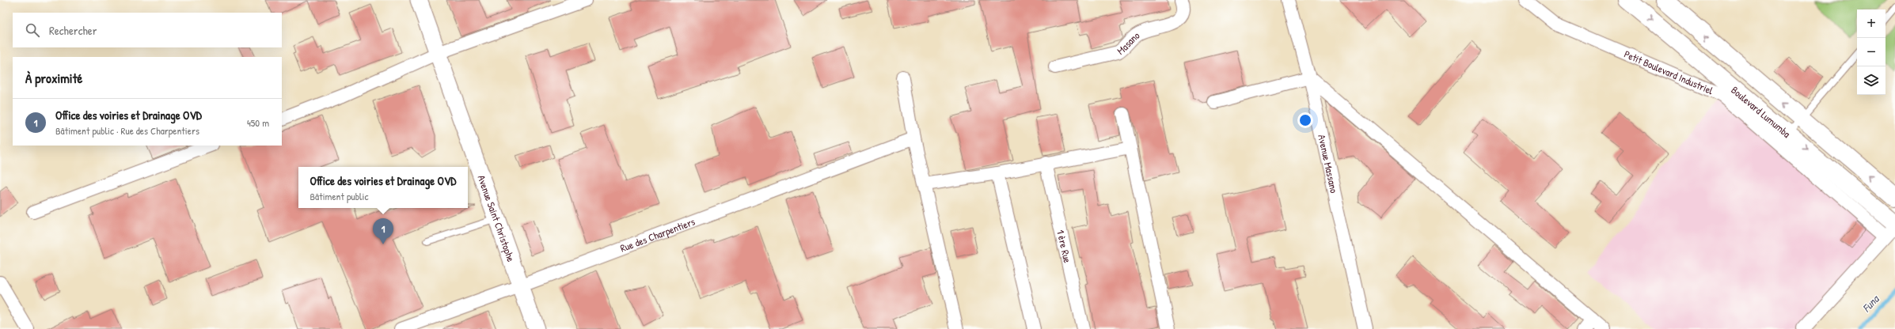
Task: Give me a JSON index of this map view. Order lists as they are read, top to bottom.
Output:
{
  "streets": {
    "main road": ["Boulevard Lumumba"],
    "street": [
      "Masano",
      "Petit Boulevard Industriel",
      "Avenue Massano",
      "Avenue Saint Christophe",
      "Rue des Charpentiers",
      "1 ère Rue"
    ]
  },
  "crossings": [
    ["Petit Boulevard Industriel", "Boulevard Lumumba"],
    ["Avenue Saint Christophe", "Rue des Charpentiers"]
  ],
  "water": ["Funa"],
  "page": {
    "map_buttons": ["+", "−"],
    "search": "Rechercher",
    "heading": "À proximité",
    "list": [
      {
        "mark": "1",
        "name": "Office des voiries et Drainage OVD",
        "note": "Bâtiment public · Rue des Charpentiers",
        "value": "450 m"
      }
    ],
    "popup": ["Office des voiries et Drainage OVD", "Bâtiment public"],
    "pins": "1"
  }
}
